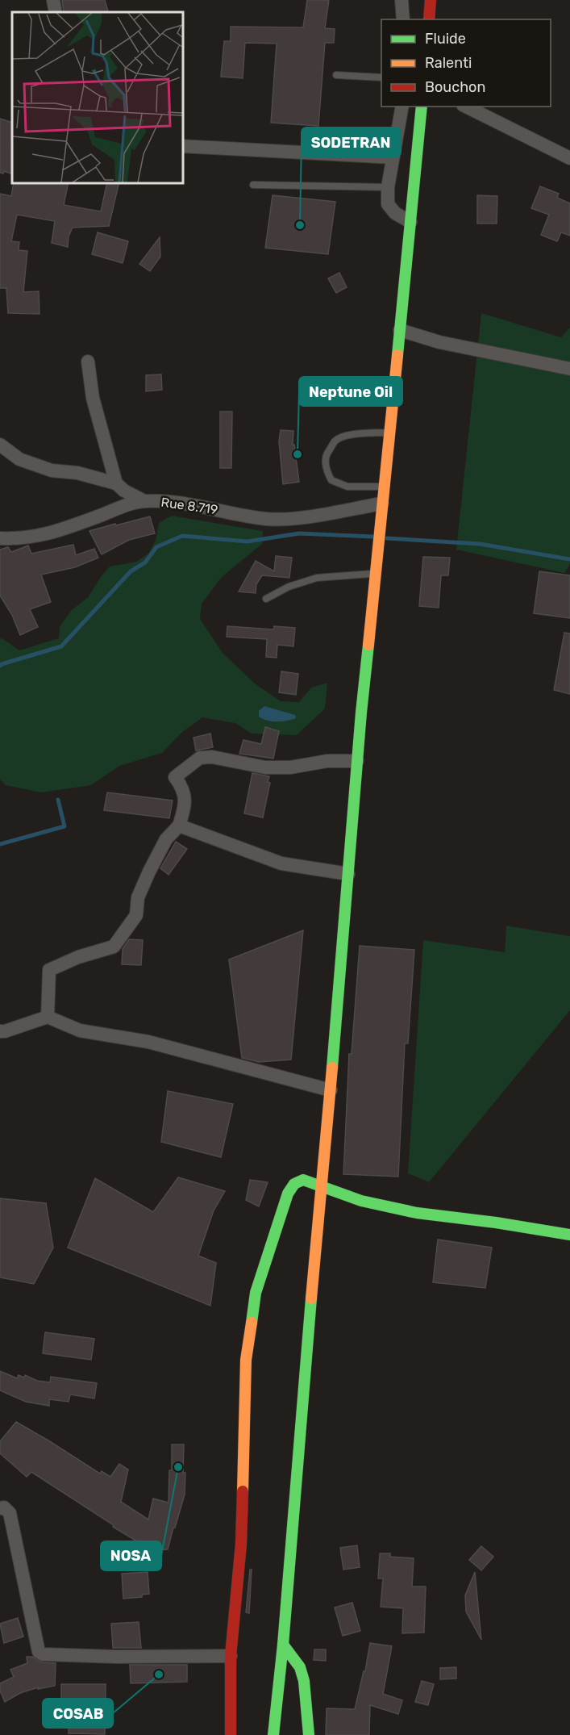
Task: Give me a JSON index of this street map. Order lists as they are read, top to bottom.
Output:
{
  "streets": {
    "street": ["Rue 8.719"]
  },
  "places": [
    "SODETRAN",
    "Neptune Oil",
    "NOSA",
    "COSAB"
  ],
  "legend": ["Fluide", "Ralenti", "Bouchon"]
}
